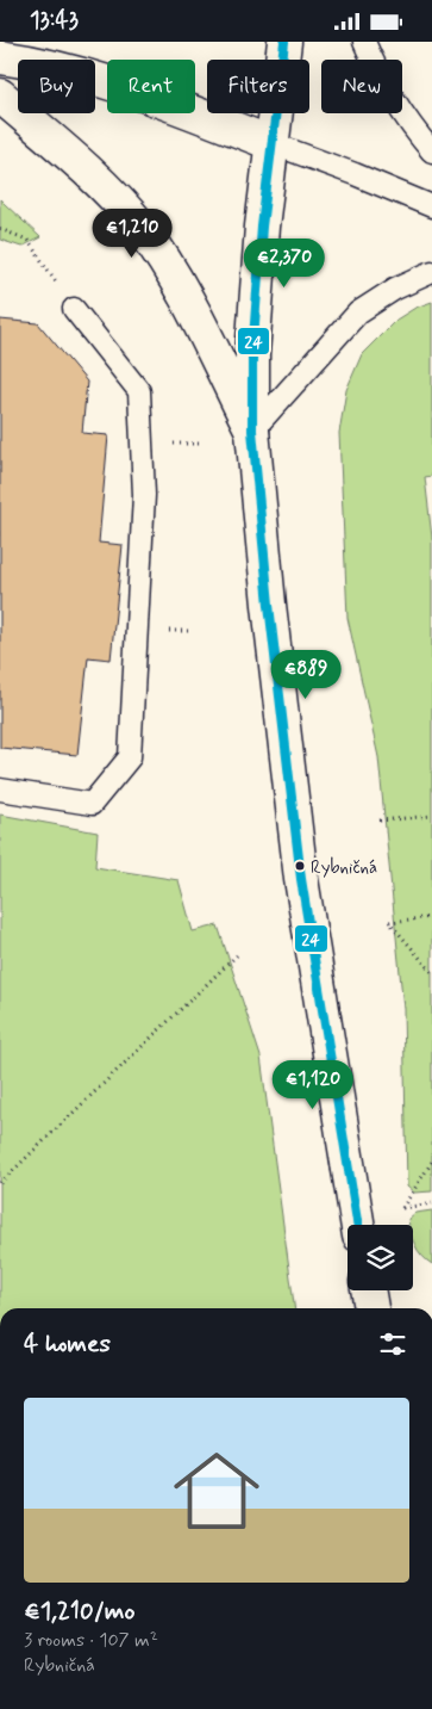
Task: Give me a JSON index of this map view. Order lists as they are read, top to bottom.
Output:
{
  "places": ["Rybničná"],
  "lines": ["transit line 24"],
  "page": {
    "status": "13:43",
    "chip": [
      "Buy",
      "Rent",
      "Filters",
      "New"
    ],
    "price": [
      "€1,210",
      "€2,370",
      "€889",
      "€1,120"
    ],
    "heading": "4 homes",
    "list": [
      {
        "name": "€1,210/mo",
        "note": "3 rooms · 107 m² · Rybničná"
      }
    ]
  }
}
